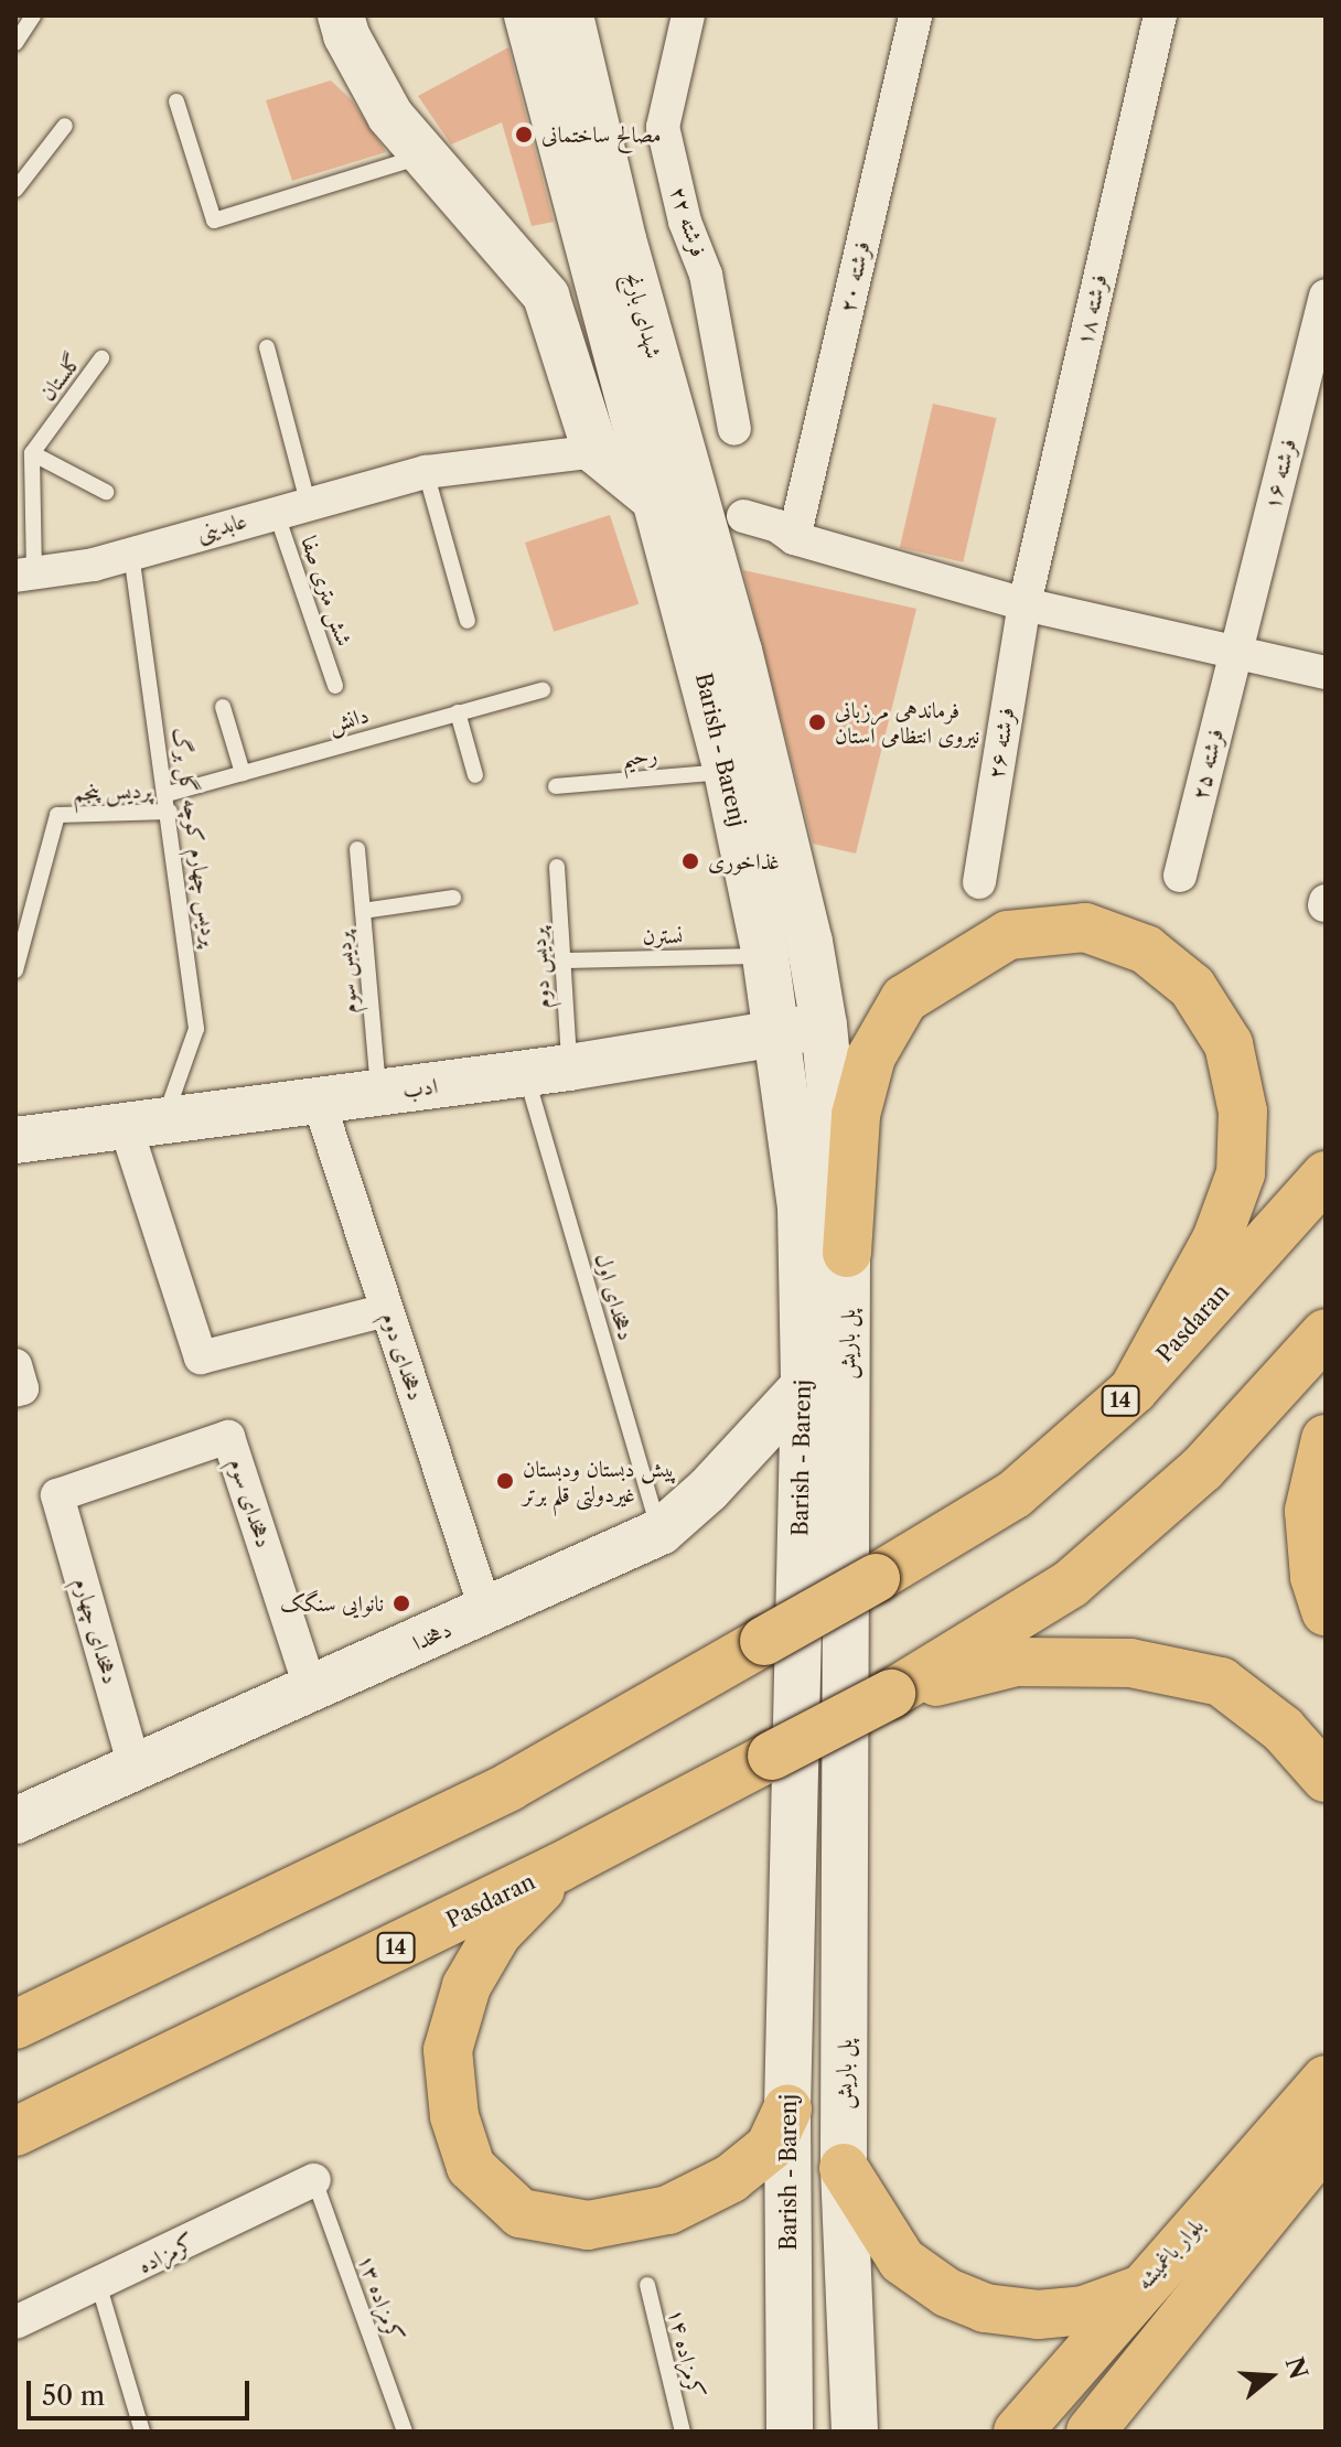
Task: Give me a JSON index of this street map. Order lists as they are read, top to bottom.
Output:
{
  "streets": {
    "main road": [
      "شهدای بارنج",
      "Barish - Barenj",
      "ادب",
      "Pasdaran",
      "پل باریش",
      "14",
      "دهخدا",
      "بلوار باغمیشه"
    ],
    "street": [
      "۲۲ فرشته",
      "۲۰ فرشته",
      "۱۸ فرشته",
      "۱۶ فرشته",
      "عابدینی",
      "۲۶ فرشته",
      "۲۵ فرشته",
      "دهخدای دوم",
      "دهخدای سوم",
      "دهخدای چهارم",
      "کرمزاده"
    ],
    "lane": [
      "گلستان",
      "شش متری صفا",
      "دانش",
      "رحیم",
      "پردیس پنجم",
      "پردیس چهارم کوچه گل برگ",
      "نسترن",
      "پردیس دوم",
      "پردیس سوم",
      "دهخدای اول",
      "کرمزاده ۱۳",
      "کرمزاده ۱۴"
    ]
  },
  "crossings": [
    ["۱۸ فرشته", "۲۶ فرشته"],
    ["شهدای بارنج", "Barish - Barenj"],
    ["۱۶ فرشته", "۲۵ فرشته"],
    ["عابدینی", "شش متری صفا"],
    ["عابدینی", "پردیس چهارم کوچه گل برگ"],
    ["دانش", "پردیس چهارم کوچه گل برگ"],
    ["Barish - Barenj", "رحیم"],
    ["Barish - Barenj", "نسترن"],
    ["Barish - Barenj", "ادب"],
    ["Barish - Barenj", "پل باریش"],
    ["Barish - Barenj", "دهخدا"],
    ["پردیس پنجم", "پردیس چهارم کوچه گل برگ"],
    ["پردیس چهارم کوچه گل برگ", "ادب"],
    ["نسترن", "پردیس دوم"],
    ["پردیس دوم", "ادب"],
    ["پردیس دوم", "دهخدای اول"],
    ["پردیس سوم", "ادب"],
    ["ادب", "دهخدای اول"],
    ["ادب", "پل باریش"],
    ["ادب", "دهخدای دوم"],
    ["دهخدای اول", "دهخدا"],
    ["Pasdaran", "14"],
    ["دهخدای دوم", "دهخدا"],
    ["دهخدای سوم", "دهخدای چهارم"],
    ["دهخدای سوم", "دهخدا"],
    ["دهخدای چهارم", "دهخدا"],
    ["کرمزاده", "کرمزاده ۱۳"]
  ],
  "places": [
    "مصالح ساختمانی",
    "فرماندهی مرزبانی نیروی انتظامی استان",
    "غذاخوری",
    "پیش دبستان ودبستان غیردولتی قلم برتر",
    "نانوایی سنگک"
  ],
  "scale_bar": "50 m",
  "north": "right"
}
